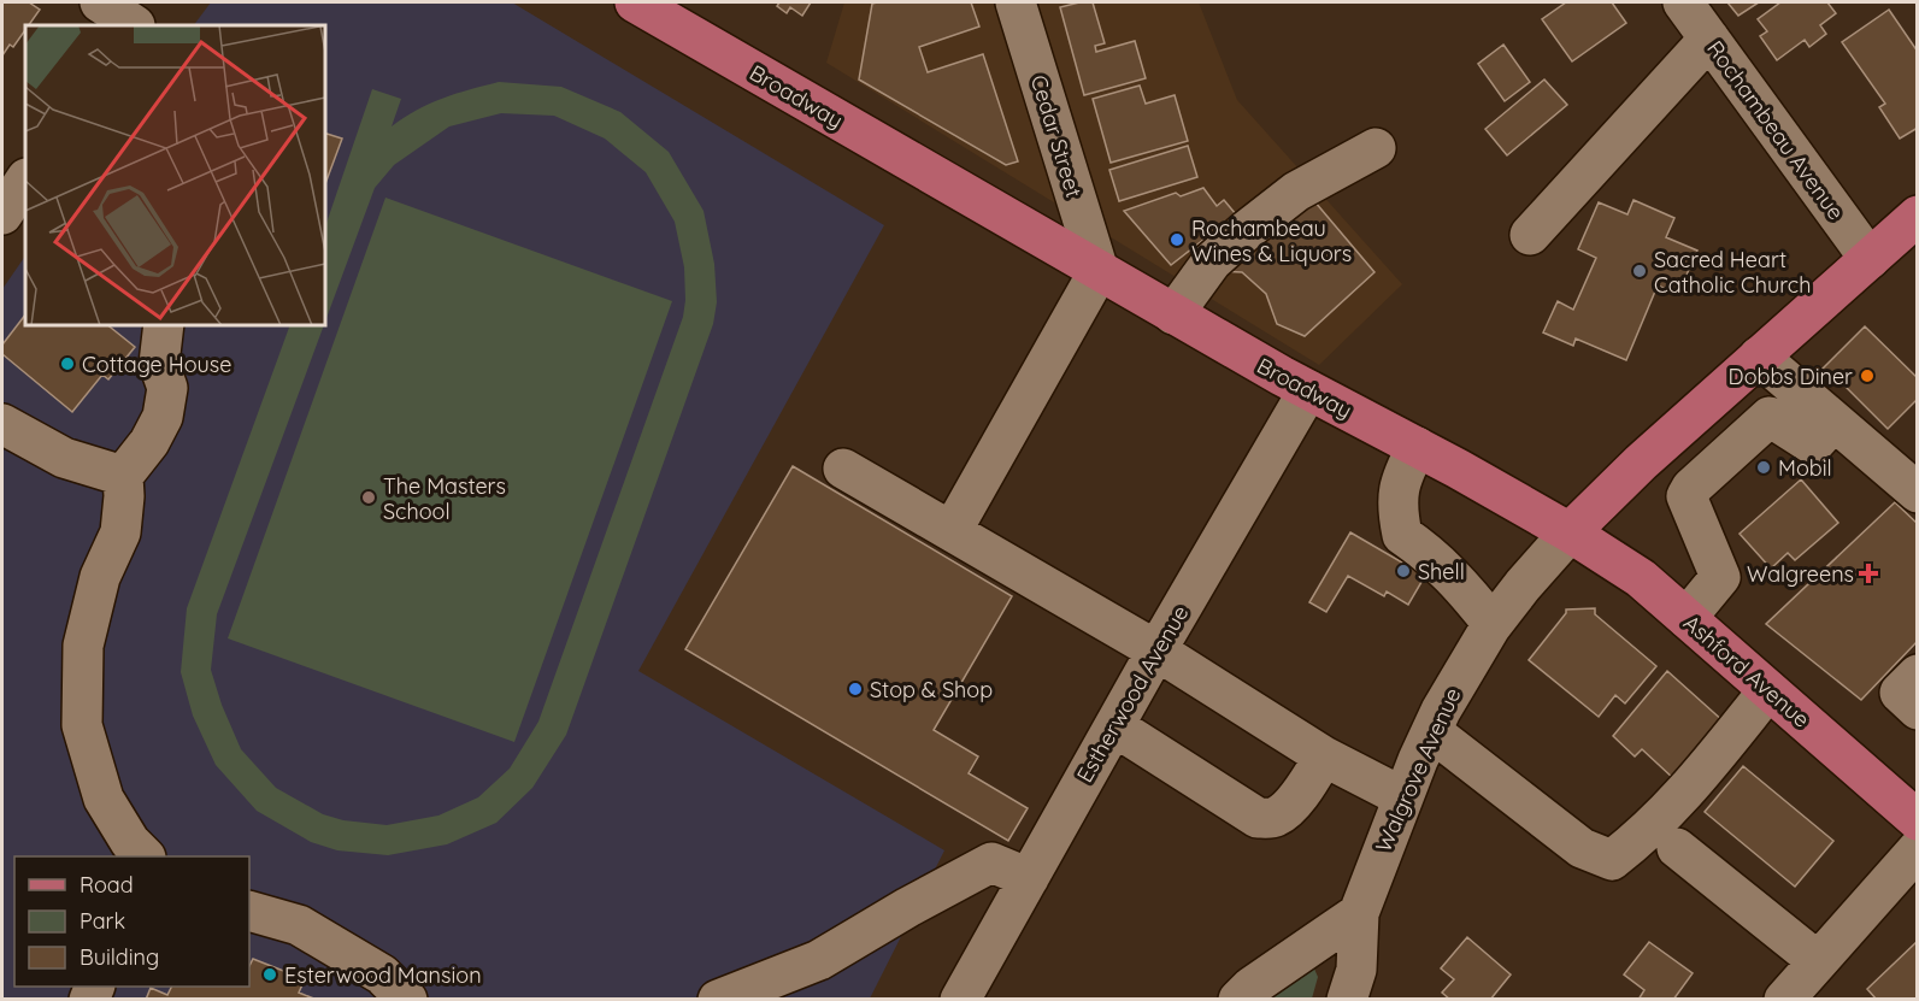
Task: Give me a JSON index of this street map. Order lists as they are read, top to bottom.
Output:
{
  "streets": {
    "main road": ["Broadway", "Ashford Avenue"],
    "street": [
      "Rochambeau Avenue",
      "Cedar Street",
      "Estherwood Avenue",
      "Walgrove Avenue"
    ]
  },
  "crossings": [
    ["Broadway", "Cedar Street"],
    ["Broadway", "Ashford Avenue"],
    ["Broadway", "Estherwood Avenue"],
    ["Broadway", "Walgrove Avenue"],
    ["Ashford Avenue", "Walgrove Avenue"]
  ],
  "places": {
    "other": [
      "Rochambeau Wines & Liquors",
      "Sacred Heart Catholic Church",
      "Cottage House",
      "Dobbs Diner",
      "Mobil",
      "The Masters School",
      "Shell",
      "Stop & Shop",
      "Esterwood Mansion"
    ],
    "health": ["Walgreens"]
  },
  "legend": ["Road", "Park", "Building"]
}
